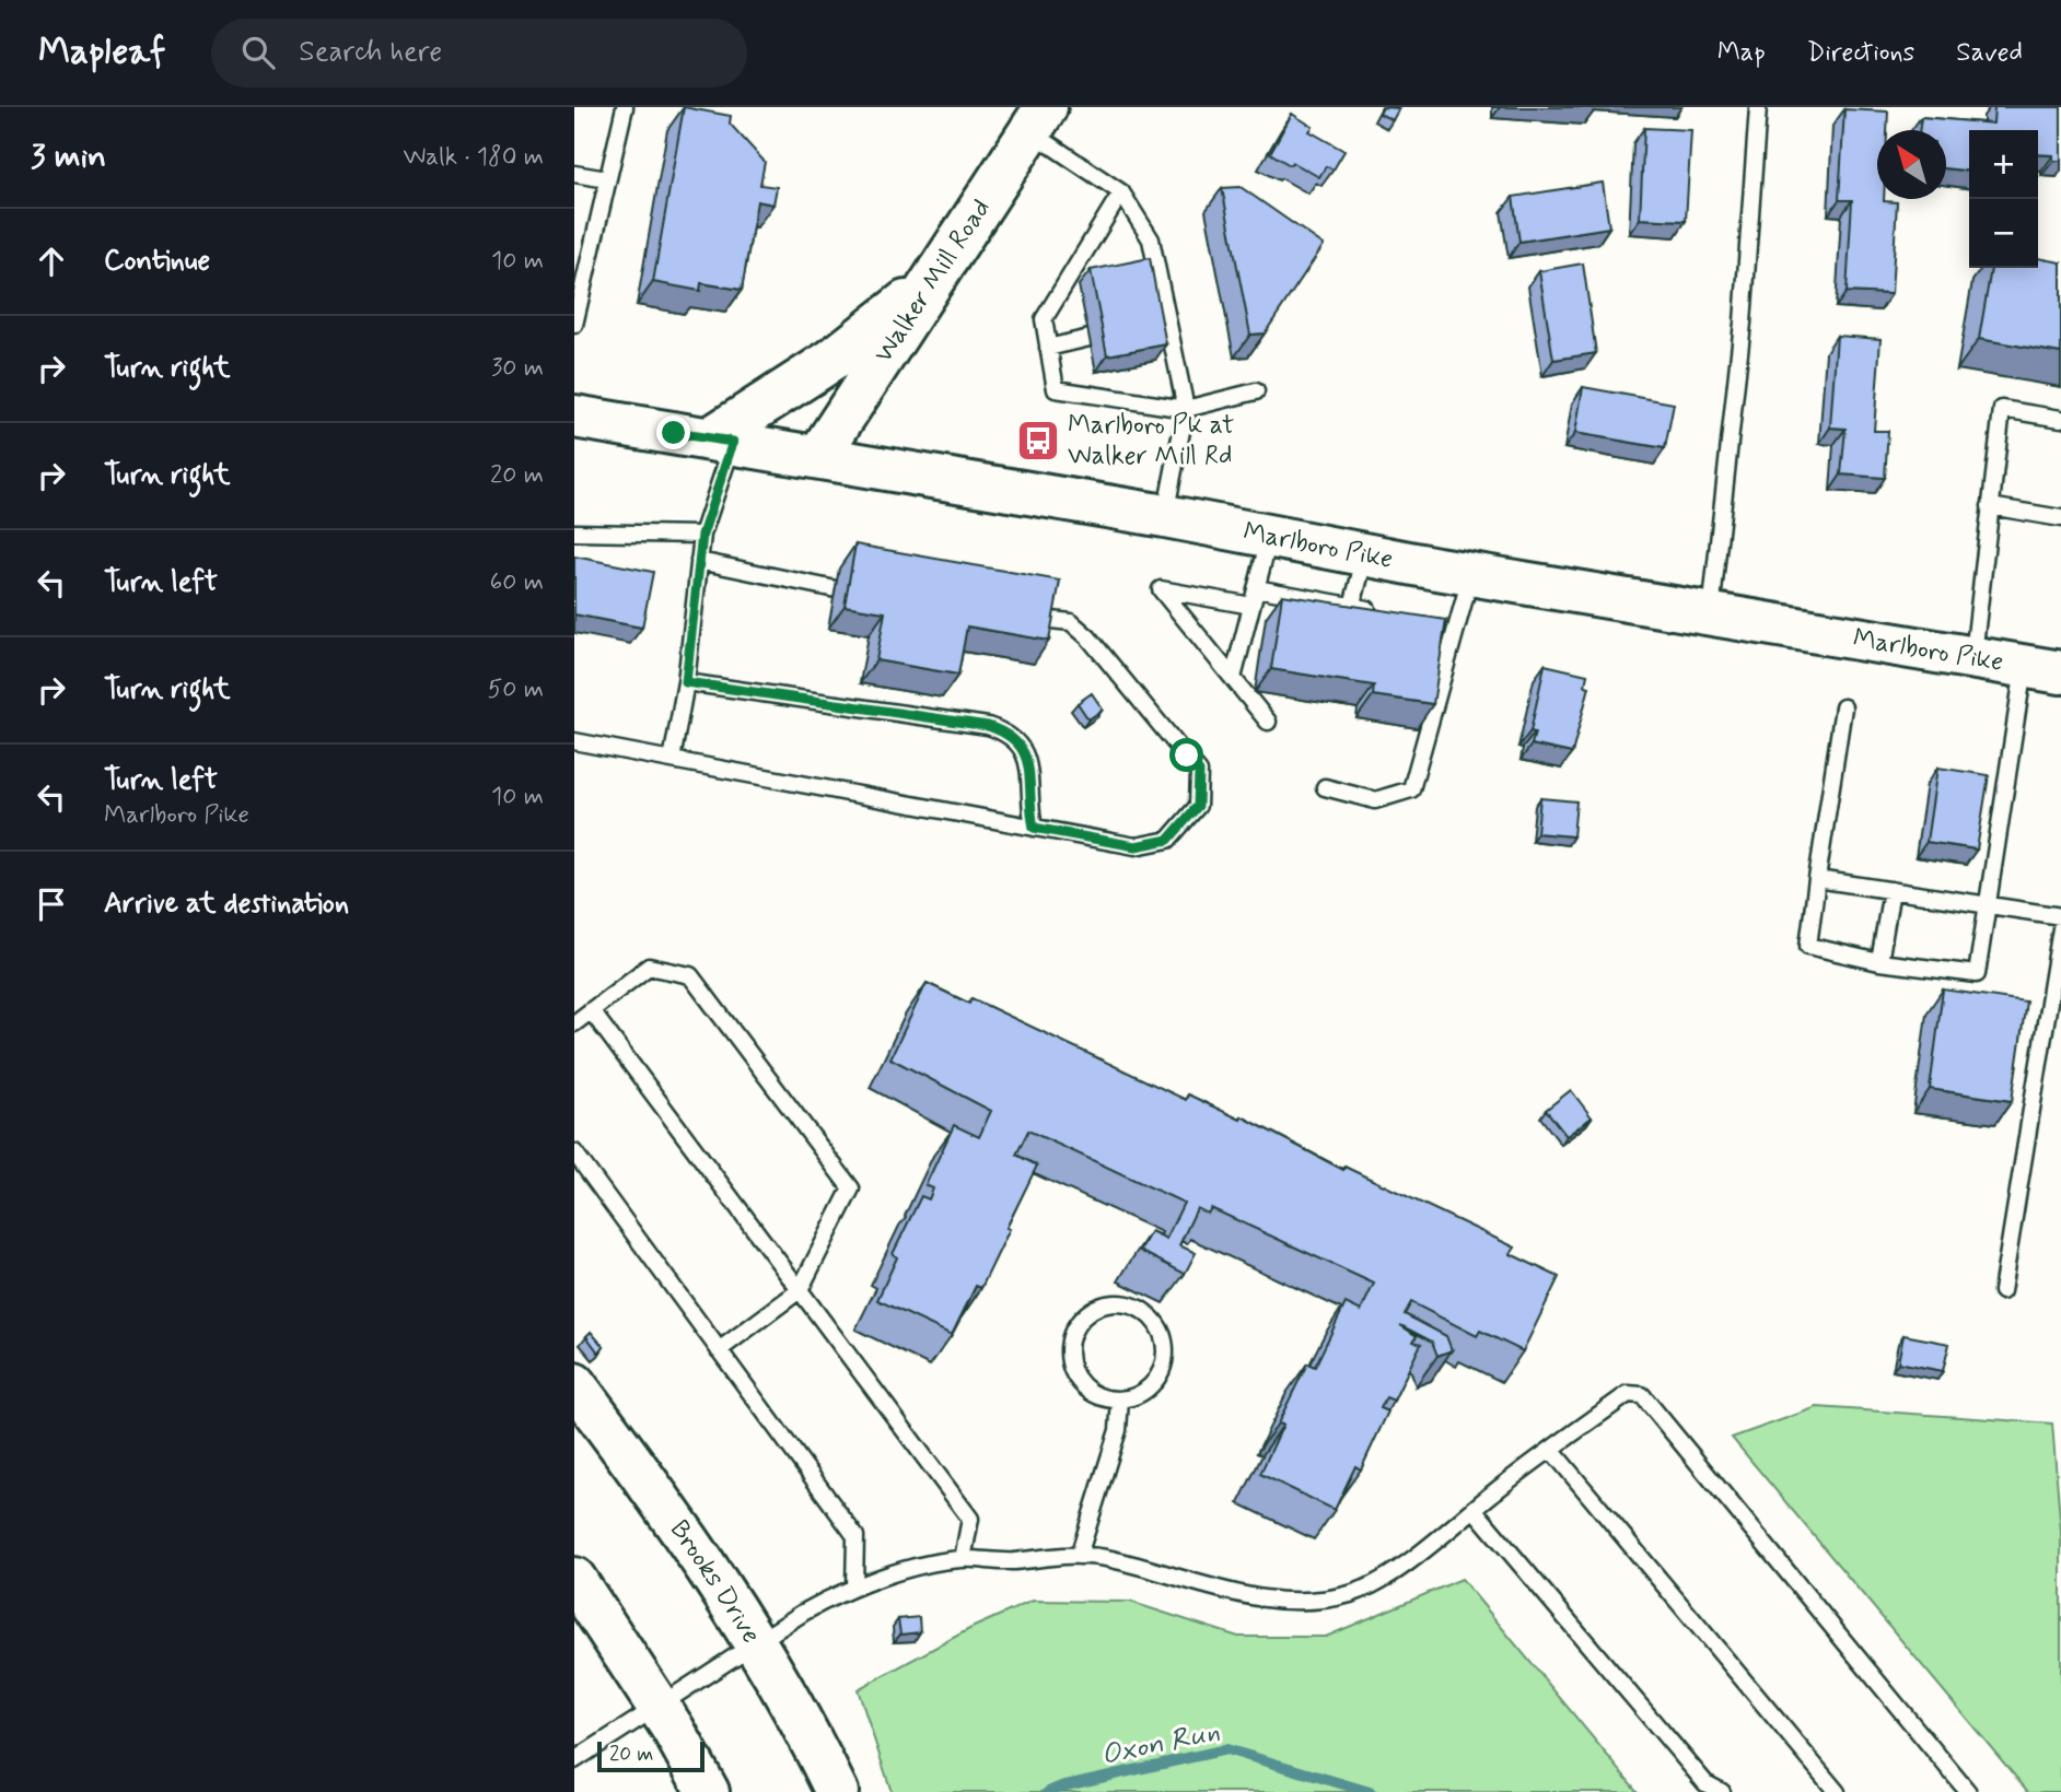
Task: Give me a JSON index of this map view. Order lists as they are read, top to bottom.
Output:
{
  "streets": {
    "main road": ["Walker Mill Road", "Marlboro Pike", "Brooks Drive"]
  },
  "crossings": [
    ["Walker Mill Road", "Marlboro Pike"]
  ],
  "water": ["Oxon Run"],
  "places": {
    "bus stop": ["Marlboro Pk at Walker Mill Rd"]
  },
  "scale_bar": "20 m",
  "north": "top left",
  "page": {
    "header": "Mapleaf",
    "search": "Search here",
    "nav": ["Map", "Directions", "Saved"],
    "heading": ["3 min", "Walk · 180 m"],
    "map_buttons": ["+", "−"],
    "list": [
      ["Continue", "10 m"],
      ["Turn right", "30 m"],
      ["Turn right", "20 m"],
      ["Turn left", "60 m"],
      ["Turn right", "50 m"],
      ["Turn left", "Marlboro Pike", "10 m"],
      "Arrive at destination"
    ],
    "scale": "20 m"
  }
}
